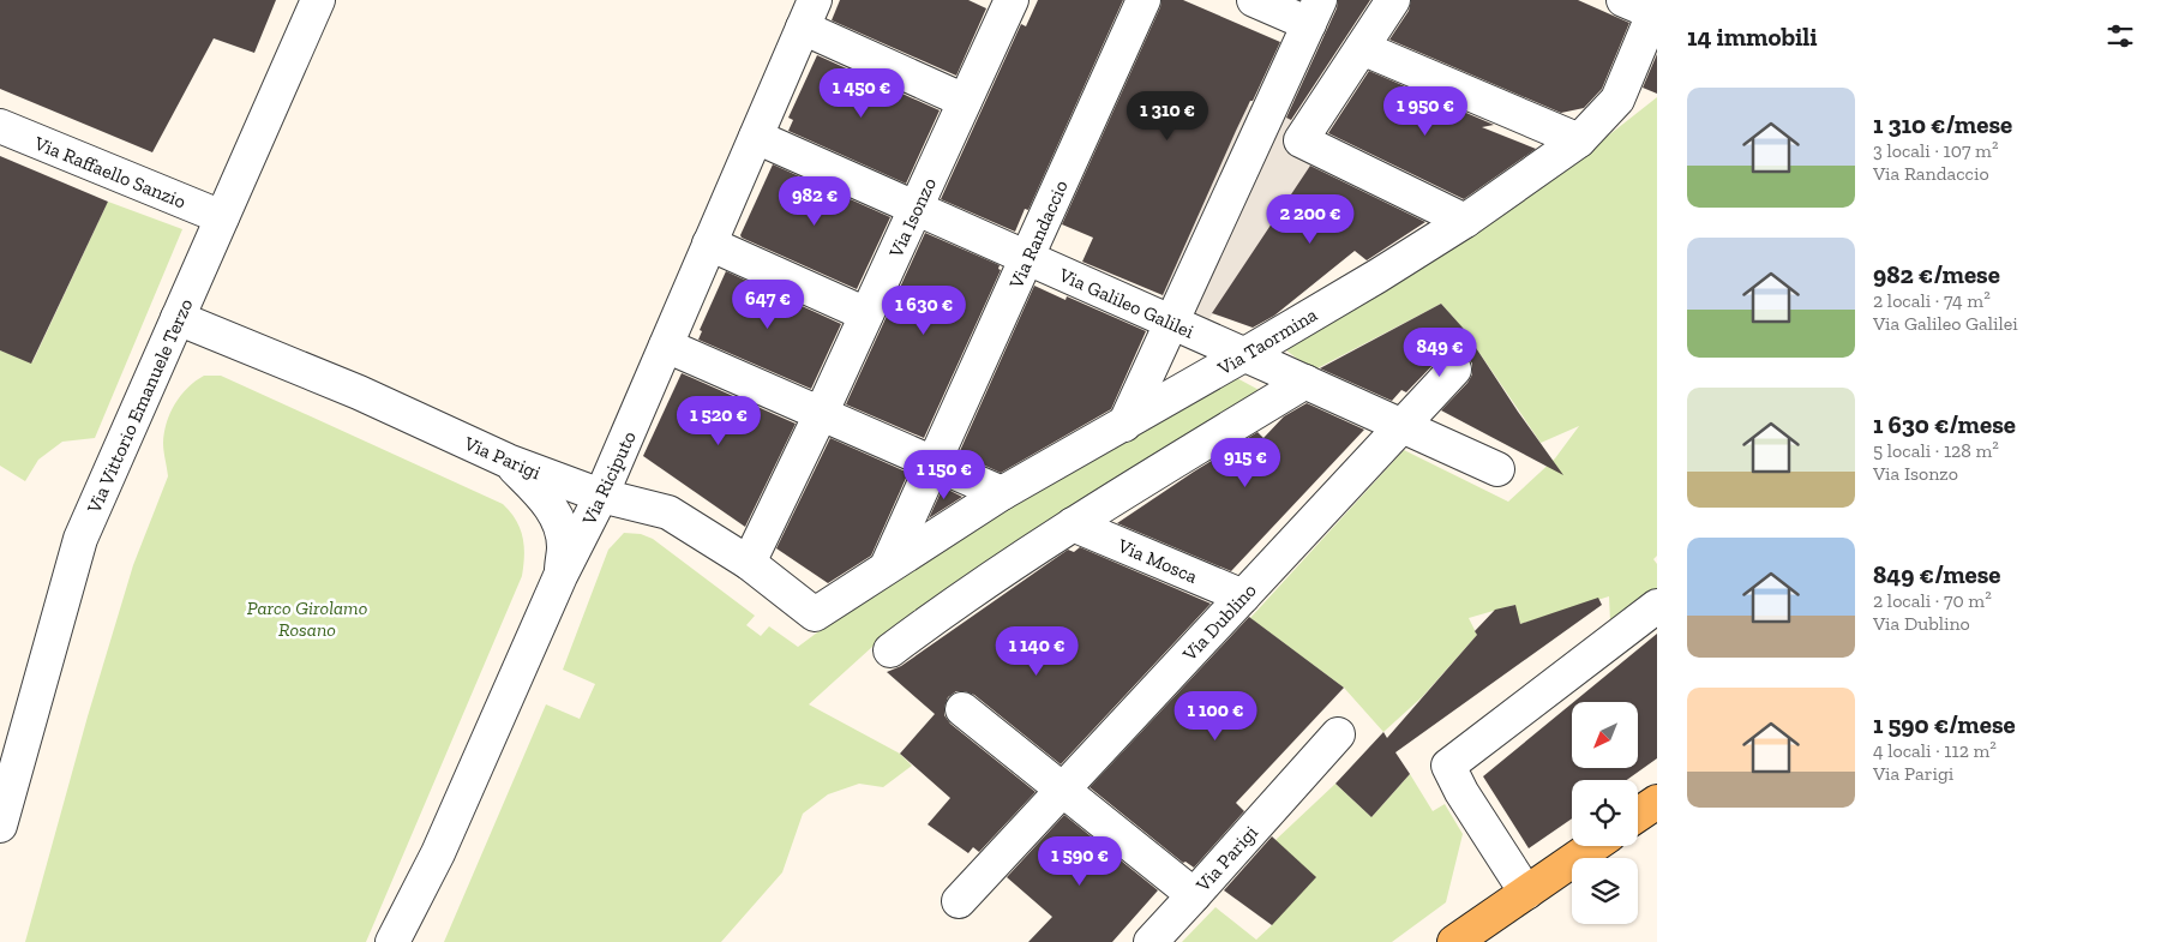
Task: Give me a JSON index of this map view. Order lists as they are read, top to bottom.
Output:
{
  "streets": {
    "street": [
      "Via Raffaello Sanzio",
      "Via Isonzo",
      "Via Randaccio",
      "Via Galileo Galilei",
      "Via Taormina",
      "Via Vittorio Emanuele Terzo",
      "Via Parigi",
      "Via Riciputo",
      "Via Mosca",
      "Via Dublino"
    ]
  },
  "crossings": [
    ["Via Raffaello Sanzio", "Via Vittorio Emanuele Terzo"],
    ["Via Isonzo", "Via Galileo Galilei"],
    ["Via Isonzo", "Via Parigi"],
    ["Via Randaccio", "Via Galileo Galilei"],
    ["Via Randaccio", "Via Taormina"],
    ["Via Galileo Galilei", "Via Taormina"],
    ["Via Galileo Galilei", "Via Riciputo"],
    ["Via Galileo Galilei", "Via Dublino"],
    ["Via Taormina", "Via Parigi"],
    ["Via Vittorio Emanuele Terzo", "Via Parigi"],
    ["Via Parigi", "Via Riciputo"],
    ["Via Parigi", "Via Dublino"],
    ["Via Mosca", "Via Dublino"]
  ],
  "parks": ["Parco Girolamo Rosano"],
  "north": "bottom left",
  "page": {
    "heading": "14 immobili",
    "price": [
      "1 450 €",
      "1 950 €",
      "1 310 €",
      "982 €",
      "2 200 €",
      "647 €",
      "1 630 €",
      "849 €",
      "1 520 €",
      "915 €",
      "1 150 €",
      "1 140 €",
      "1 100 €",
      "1 590 €"
    ],
    "list": [
      {
        "name": "1 310 €/mese",
        "note": "3 locali · 107 m² · Via Randaccio"
      },
      {
        "name": "982 €/mese",
        "note": "2 locali · 74 m² · Via Galileo Galilei"
      },
      {
        "name": "1 630 €/mese",
        "note": "5 locali · 128 m² · Via Isonzo"
      },
      {
        "name": "849 €/mese",
        "note": "2 locali · 70 m² · Via Dublino"
      },
      {
        "name": "1 590 €/mese",
        "note": "4 locali · 112 m² · Via Parigi"
      }
    ]
  }
}
